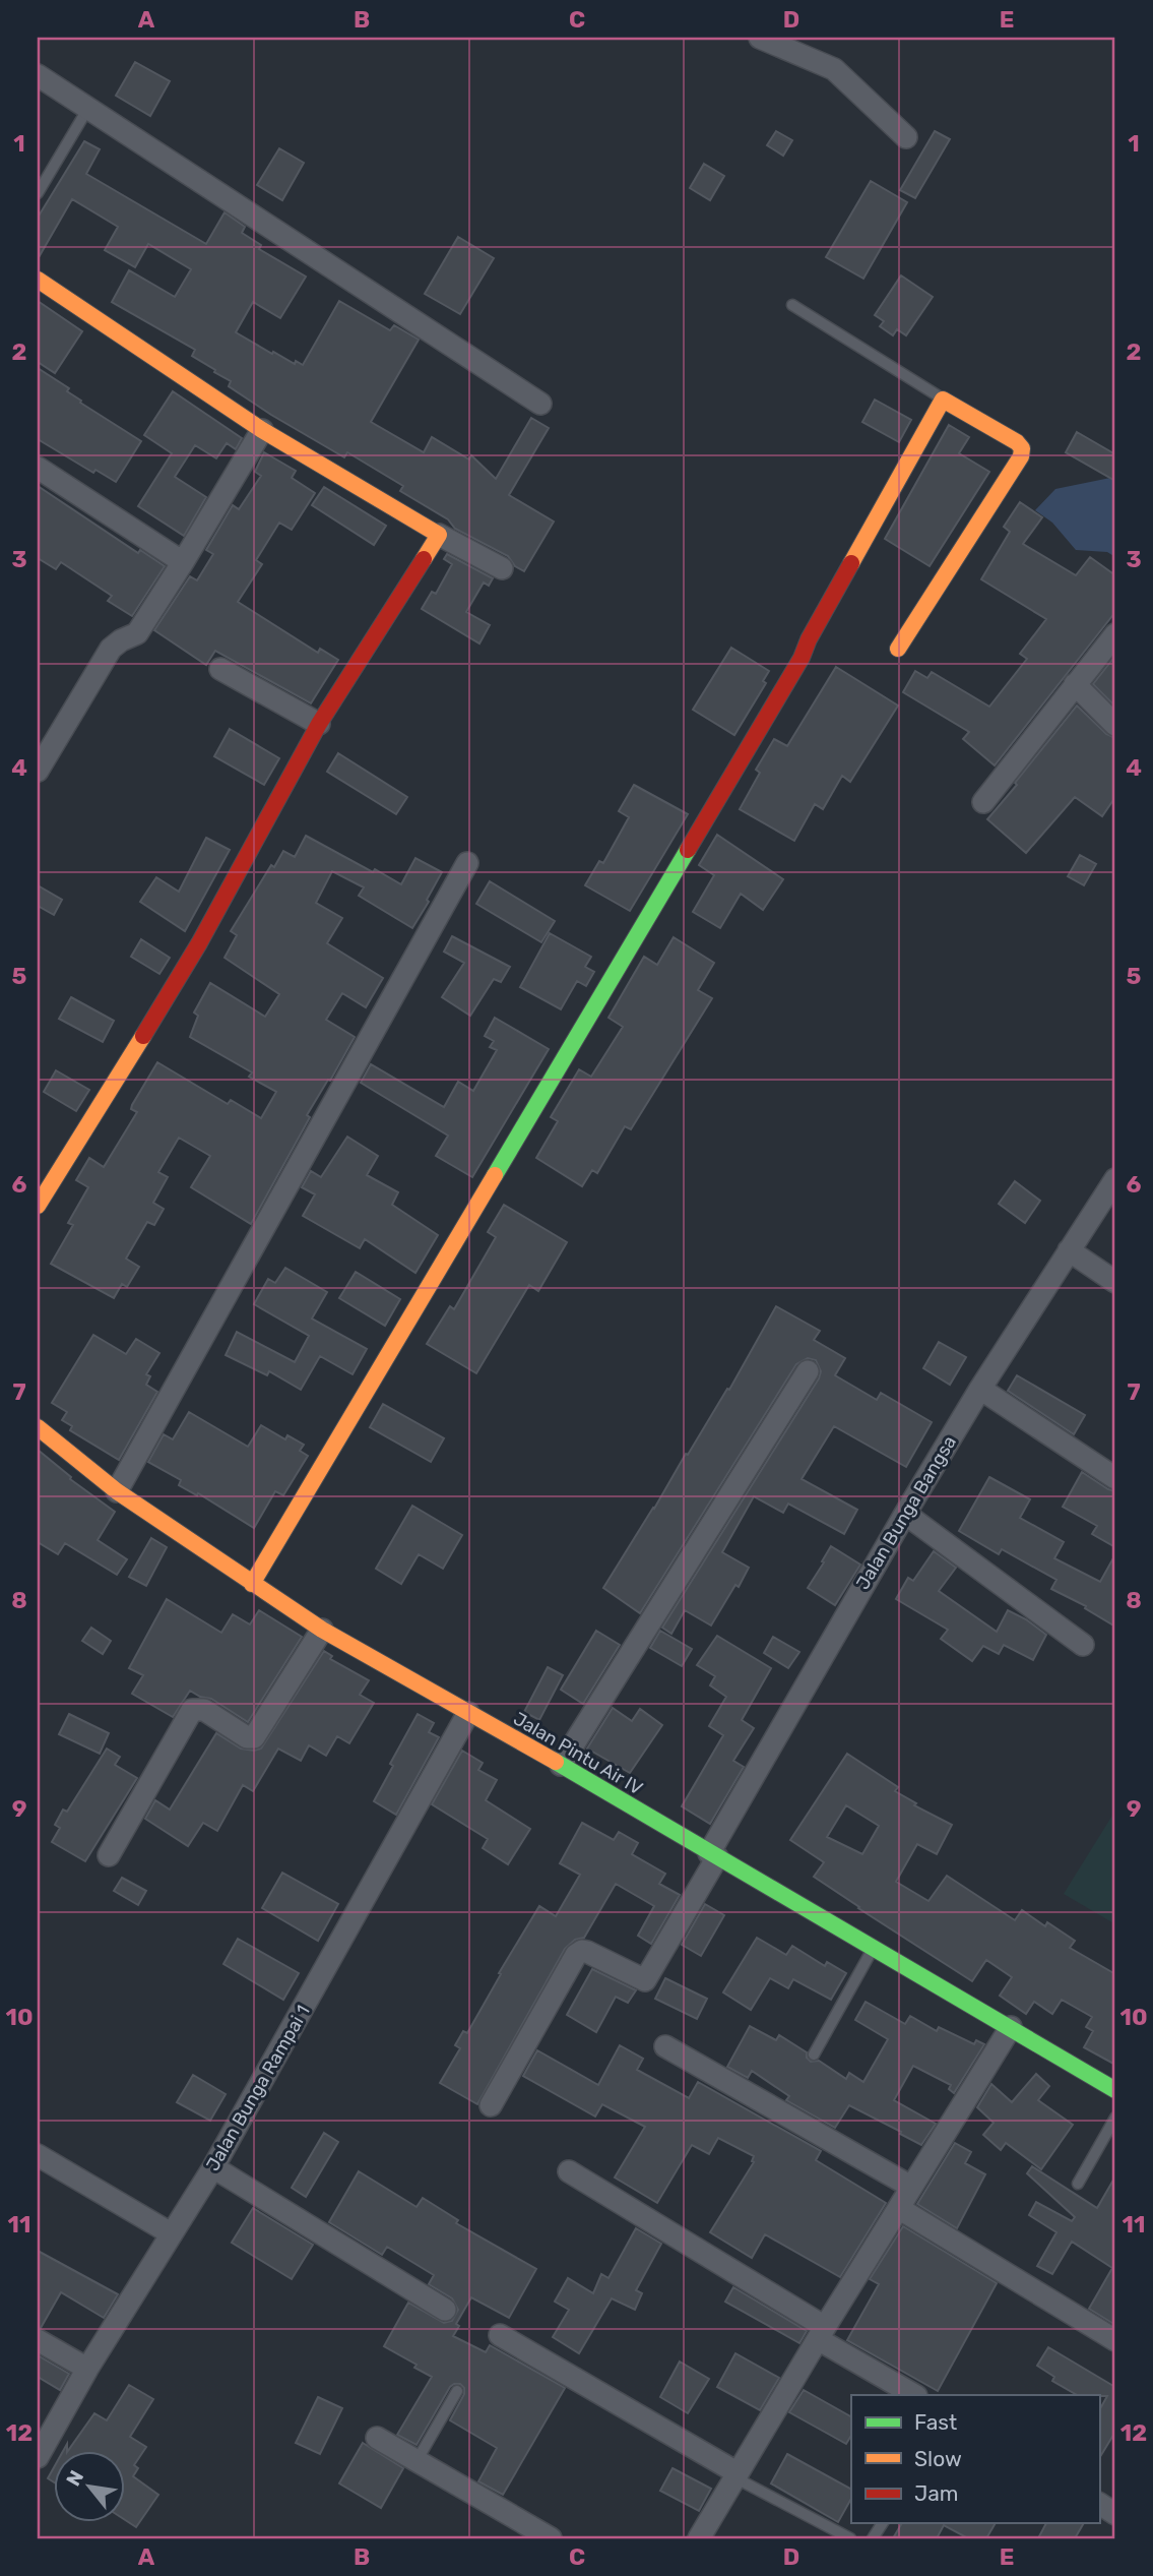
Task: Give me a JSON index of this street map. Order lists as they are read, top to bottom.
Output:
{
  "streets": {
    "street": ["Jalan Bunga Bangsa", "Jalan Pintu Air IV", "Jalan Bunga Rampai 1"]
  },
  "crossings": [
    ["Jalan Bunga Bangsa", "Jalan Pintu Air IV"],
    ["Jalan Pintu Air IV", "Jalan Bunga Rampai 1"]
  ],
  "legend": ["Fast", "Slow", "Jam"],
  "north": "top left",
  "grid": {
    "columns": [
      "A",
      "B",
      "C",
      "D",
      "E"
    ],
    "rows": [
      "1",
      "2",
      "3",
      "4",
      "5",
      "6",
      "7",
      "8",
      "9",
      "10",
      "11",
      "12"
    ]
  }
}
